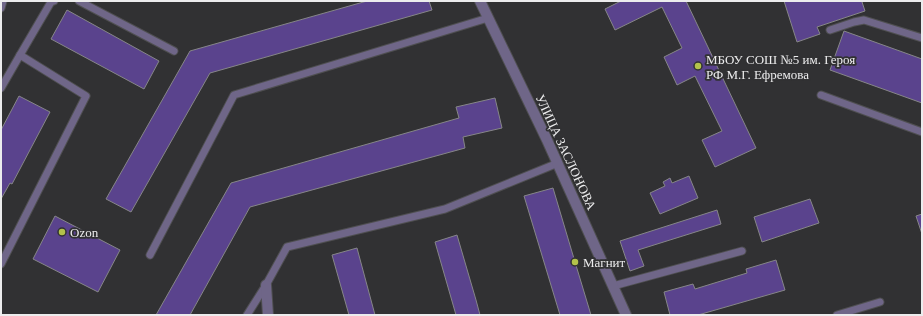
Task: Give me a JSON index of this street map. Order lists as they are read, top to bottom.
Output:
{
  "streets": {
    "street": ["УЛИЦА ЗАСЛОНОВА"]
  },
  "places": ["МБОУ СОШ №5 им. Героя РФ М.Г. Ефремова", "Ozon", "Магнит"]
}
